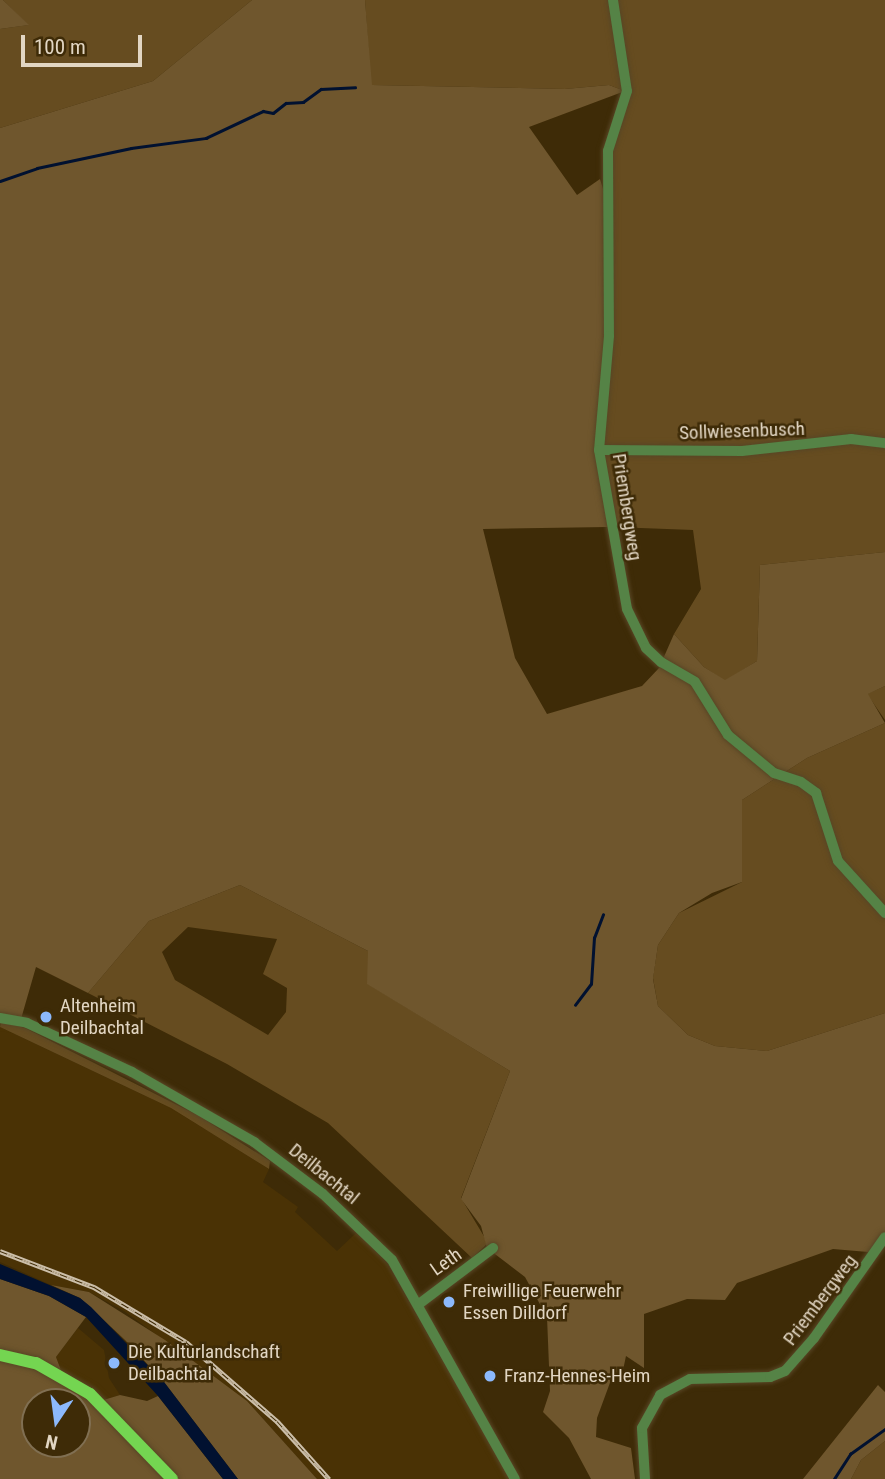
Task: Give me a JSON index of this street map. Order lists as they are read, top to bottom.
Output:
{
  "streets": {
    "street": [
      "Sollwiesenbusch",
      "Priembergweg",
      "Deilbachtal",
      "Leth"
    ]
  },
  "crossings": [
    ["Sollwiesenbusch", "Priembergweg"],
    ["Deilbachtal", "Leth"]
  ],
  "places": [
    "Altenheim Deilbachtal",
    "Freiwillige Feuerwehr Essen Dilldorf",
    "Die Kulturlandschaft Deilbachtal",
    "Franz-Hennes-Heim"
  ],
  "scale_bar": "100 m",
  "north": "bottom"
}
